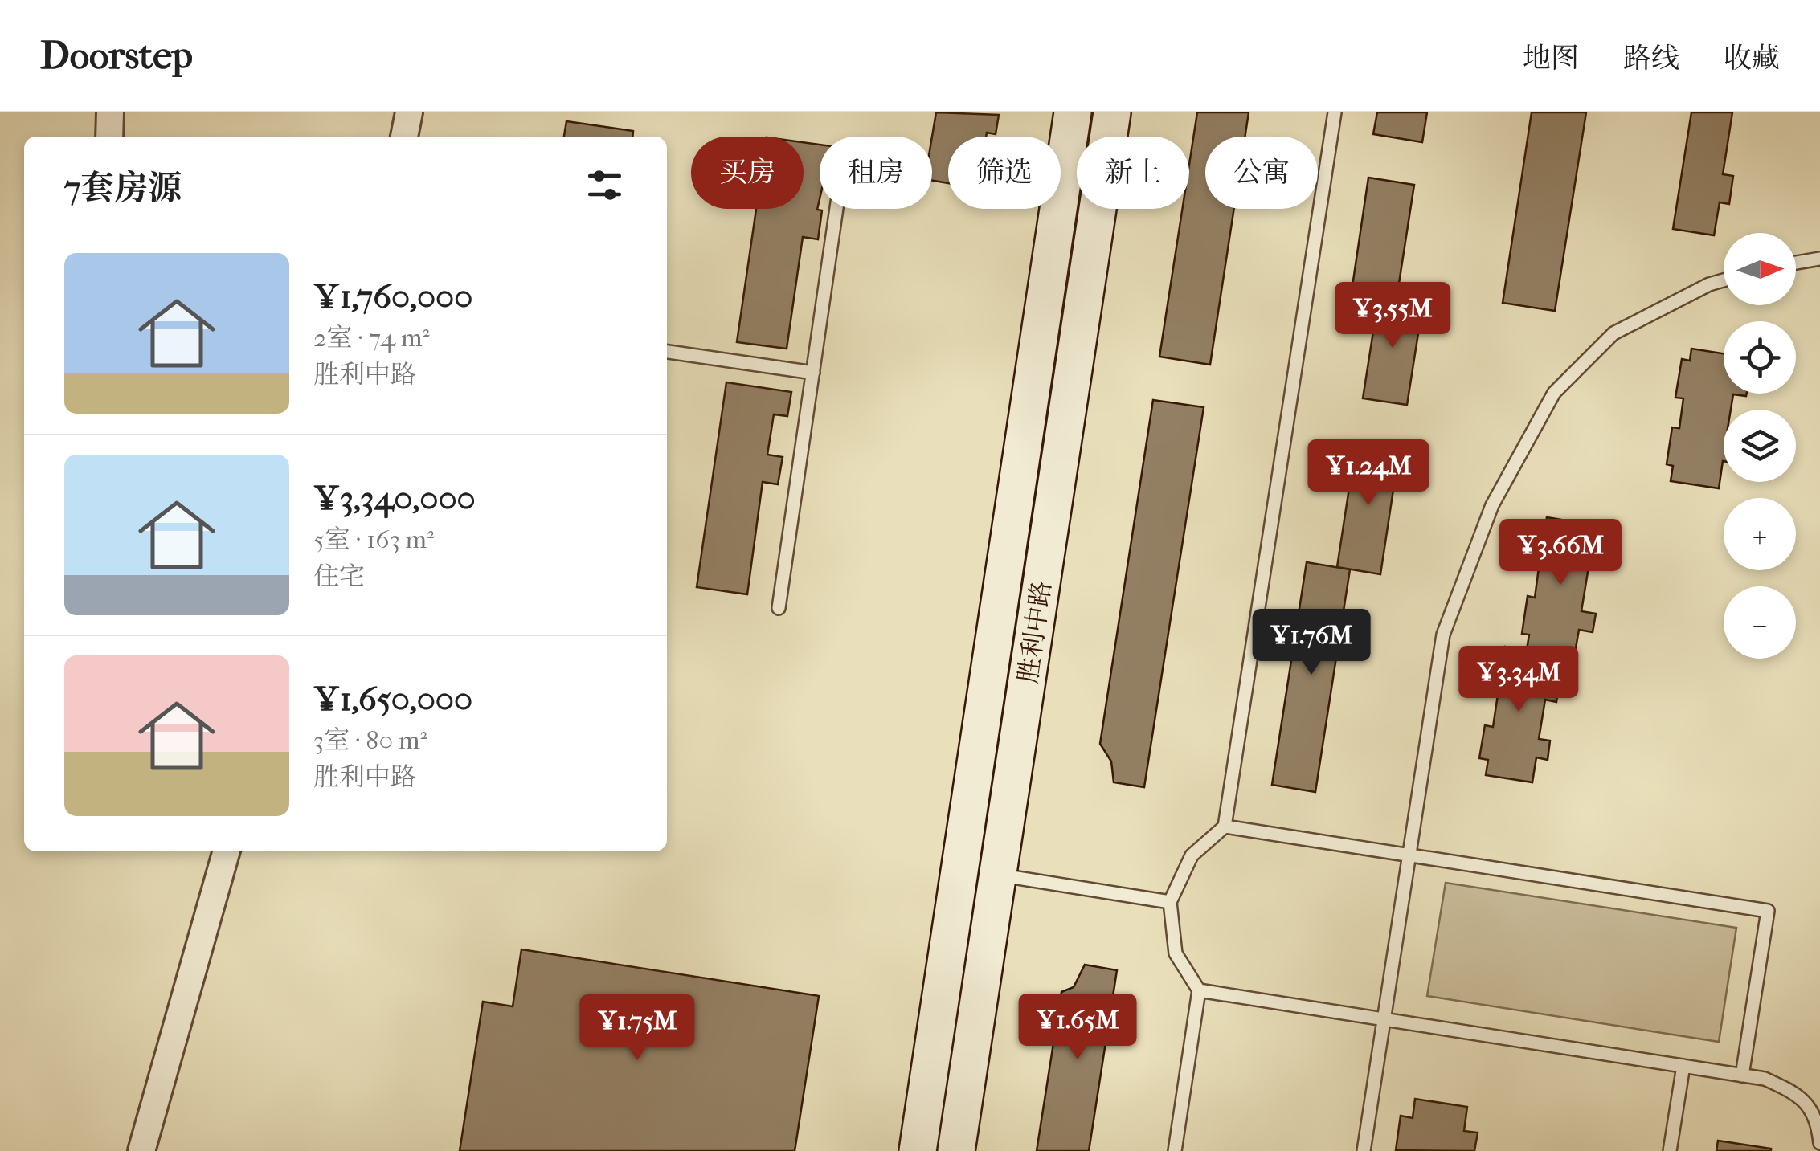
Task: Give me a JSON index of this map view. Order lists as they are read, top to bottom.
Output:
{
  "streets": {
    "street": ["胜利中路"]
  },
  "north": "right",
  "page": {
    "header": "Doorstep",
    "nav": ["地图", "路线", "收藏"],
    "chip": [
      "买房",
      "租房",
      "筛选",
      "新上",
      "公寓"
    ],
    "heading": "7套房源",
    "map_buttons": ["+", "−"],
    "list": [
      {
        "name": "¥1,760,000",
        "note": "2室 · 74 m² · 胜利中路"
      },
      {
        "name": "¥3,340,000",
        "note": "5室 · 163 m² · 住宅"
      },
      {
        "name": "¥1,650,000",
        "note": "3室 · 80 m² · 胜利中路"
      }
    ],
    "price": [
      "¥3.55M",
      "¥1.24M",
      "¥3.66M",
      "¥1.76M",
      "¥3.34M",
      "¥1.65M",
      "¥1.75M"
    ]
  }
}
